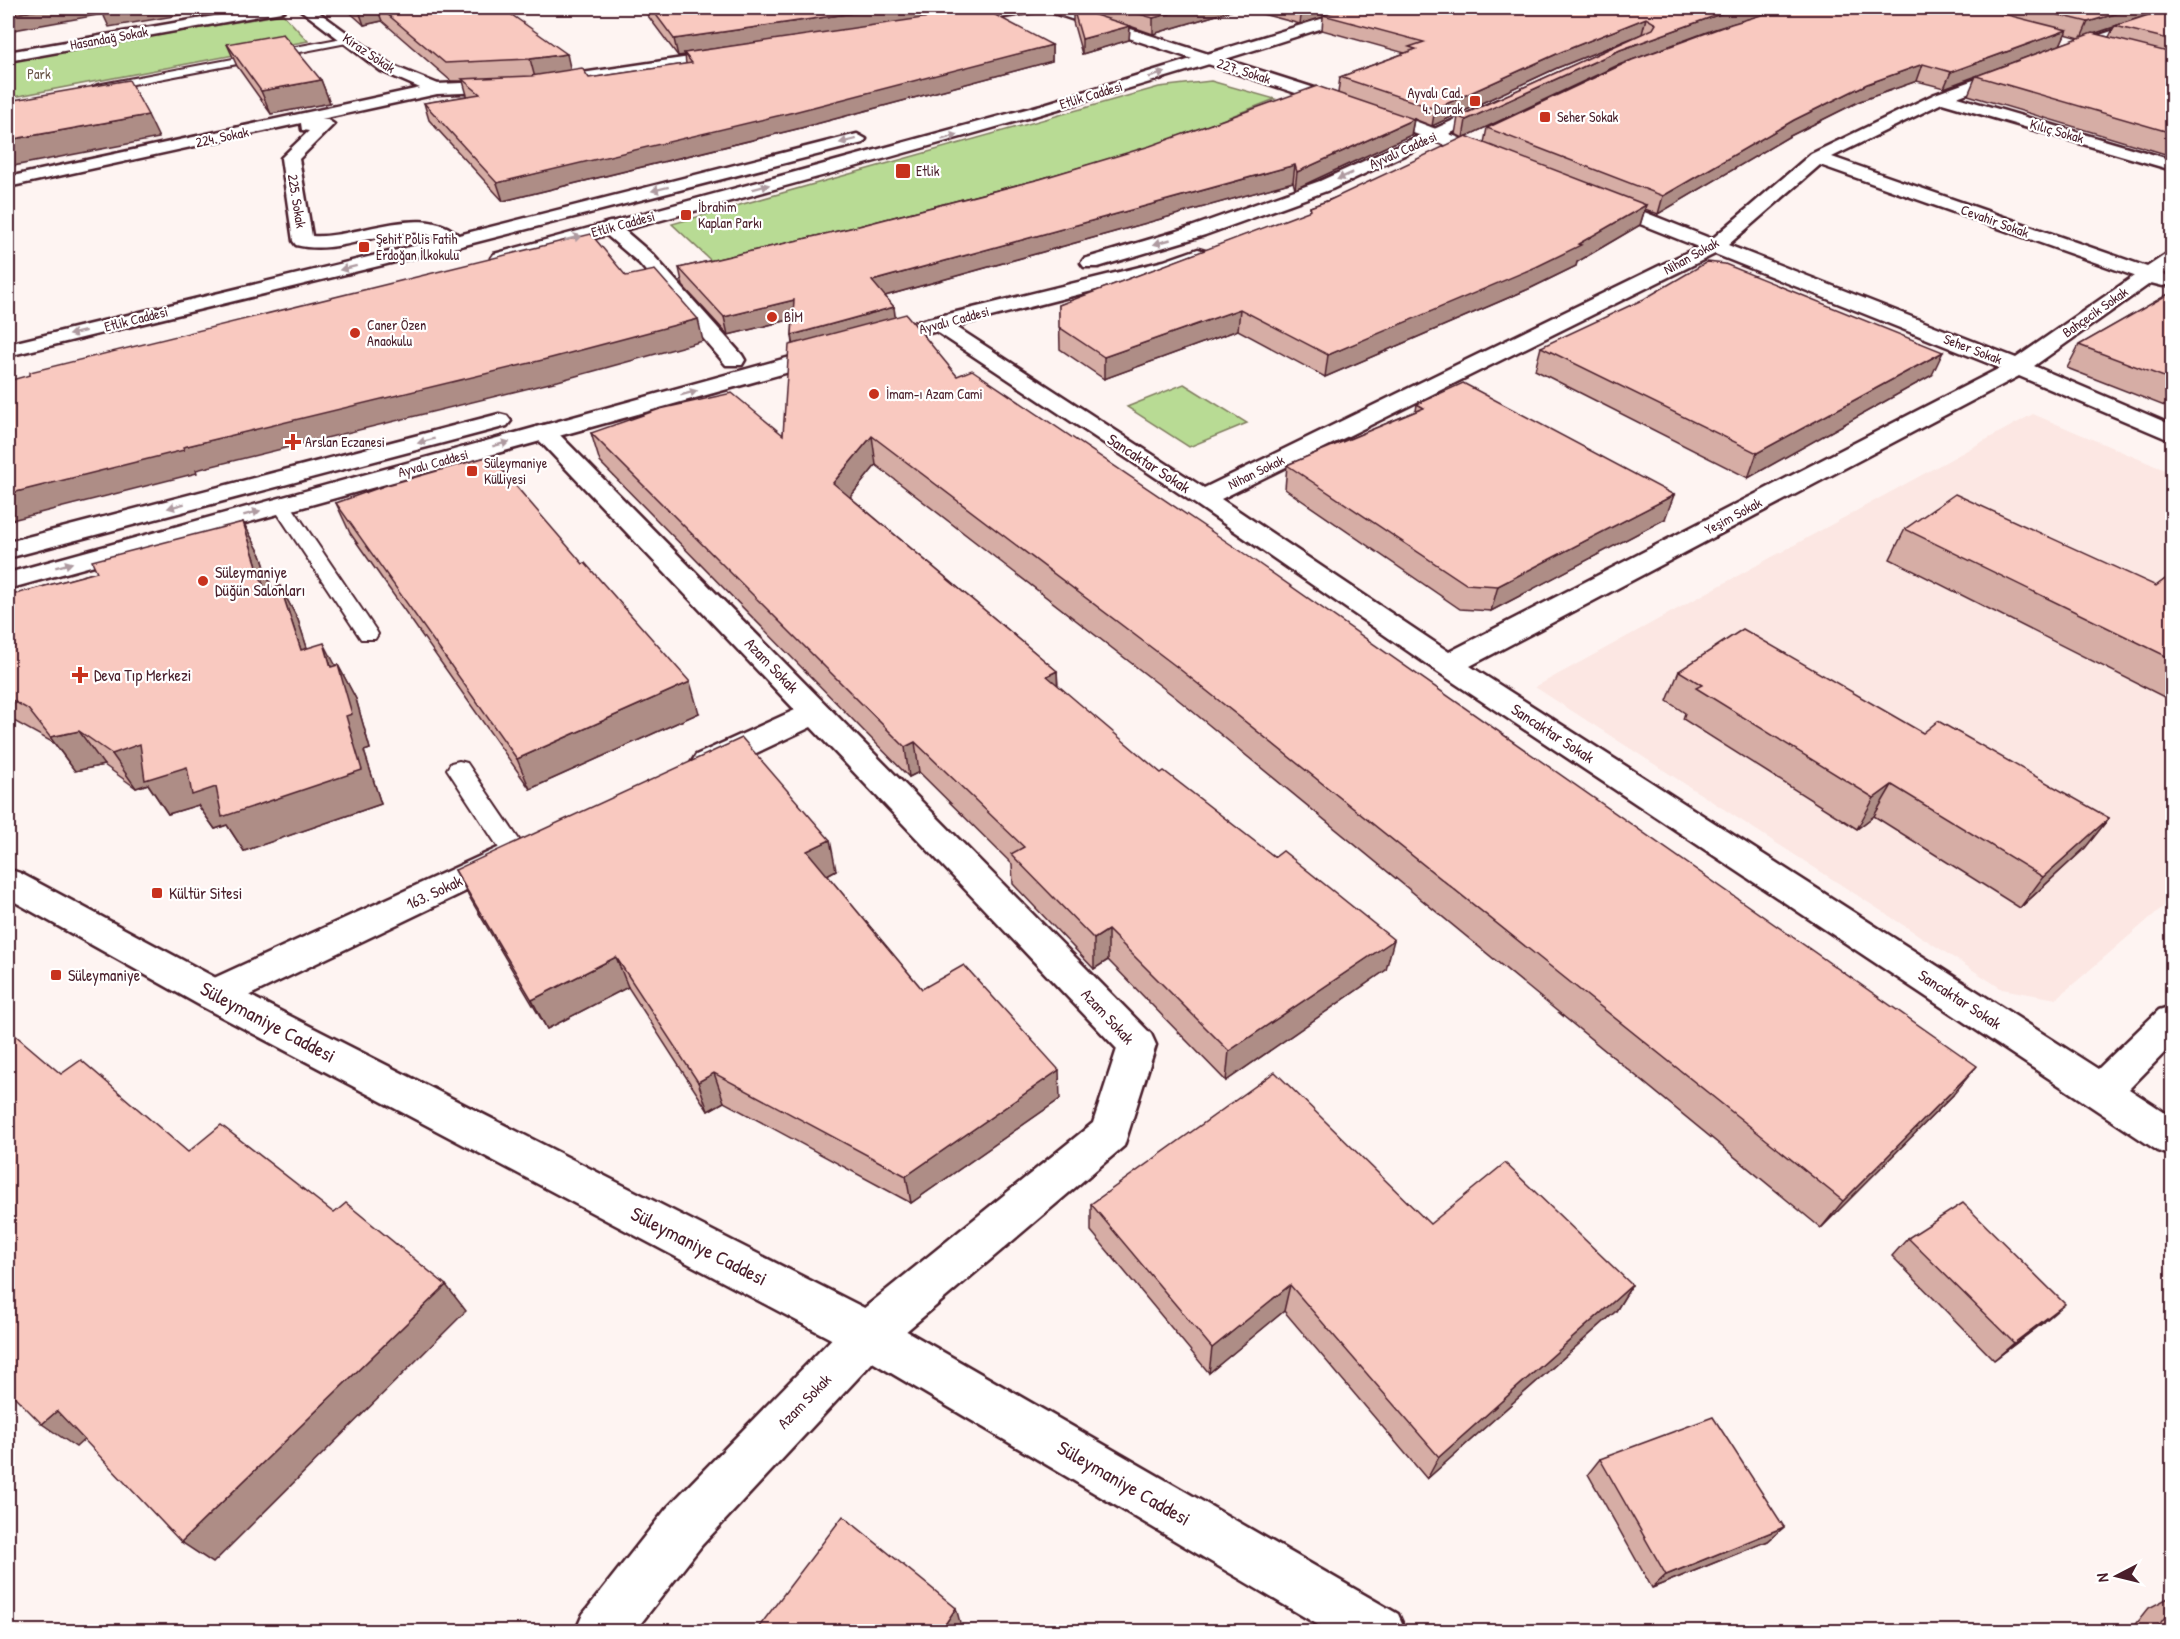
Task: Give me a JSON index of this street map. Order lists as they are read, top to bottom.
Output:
{
  "streets": {
    "street": [
      "Hasandağ Sokak",
      "Kiraz Sokak",
      "227. Sokak",
      "Etlik Caddesi",
      "Kılıç Sokak",
      "224. Sokak",
      "Ayvalı Caddesi",
      "225. Sokak",
      "Cevahir Sokak",
      "Nihan Sokak",
      "Bahçecik Sokak",
      "Seher Sokak",
      "Sancaktar Sokak",
      "Yeşim Sokak",
      "Azam Sokak",
      "163. Sokak",
      "Süleymaniye Caddesi"
    ]
  },
  "crossings": [
    ["Kiraz Sokak", "224. Sokak"],
    ["227. Sokak", "Etlik Caddesi"],
    ["227. Sokak", "Ayvalı Caddesi"],
    ["Etlik Caddesi", "225. Sokak"],
    ["Kılıç Sokak", "Nihan Sokak"],
    ["224. Sokak", "225. Sokak"],
    ["Ayvalı Caddesi", "Sancaktar Sokak"],
    ["Ayvalı Caddesi", "Azam Sokak"],
    ["Cevahir Sokak", "Nihan Sokak"],
    ["Cevahir Sokak", "Bahçecik Sokak"],
    ["Nihan Sokak", "Seher Sokak"],
    ["Nihan Sokak", "Sancaktar Sokak"],
    ["Bahçecik Sokak", "Seher Sokak"],
    ["Bahçecik Sokak", "Yeşim Sokak"],
    ["Seher Sokak", "Yeşim Sokak"],
    ["Sancaktar Sokak", "Yeşim Sokak"],
    ["Azam Sokak", "Süleymaniye Caddesi"],
    ["163. Sokak", "Süleymaniye Caddesi"]
  ],
  "parks": ["Park"],
  "places": {
    "transit": [
      "Ayvalı Cad. 4. Durak",
      "Seher Sokak",
      "Etlik",
      "İbrahim Kaplan Parkı",
      "Şehit Polis Fatih Erdoğan İlkokulu",
      "Süleymaniye Külliyesi",
      "Kültür Sitesi",
      "Süleymaniye"
    ],
    "other": [
      "BİM",
      "Caner Özen Anaokulu",
      "İmam-ı Azam Cami",
      "Süleymaniye Düğün Salonları"
    ],
    "health": ["Arslan Eczanesi", "Deva Tıp Merkezi"]
  },
  "north": "left"
}
